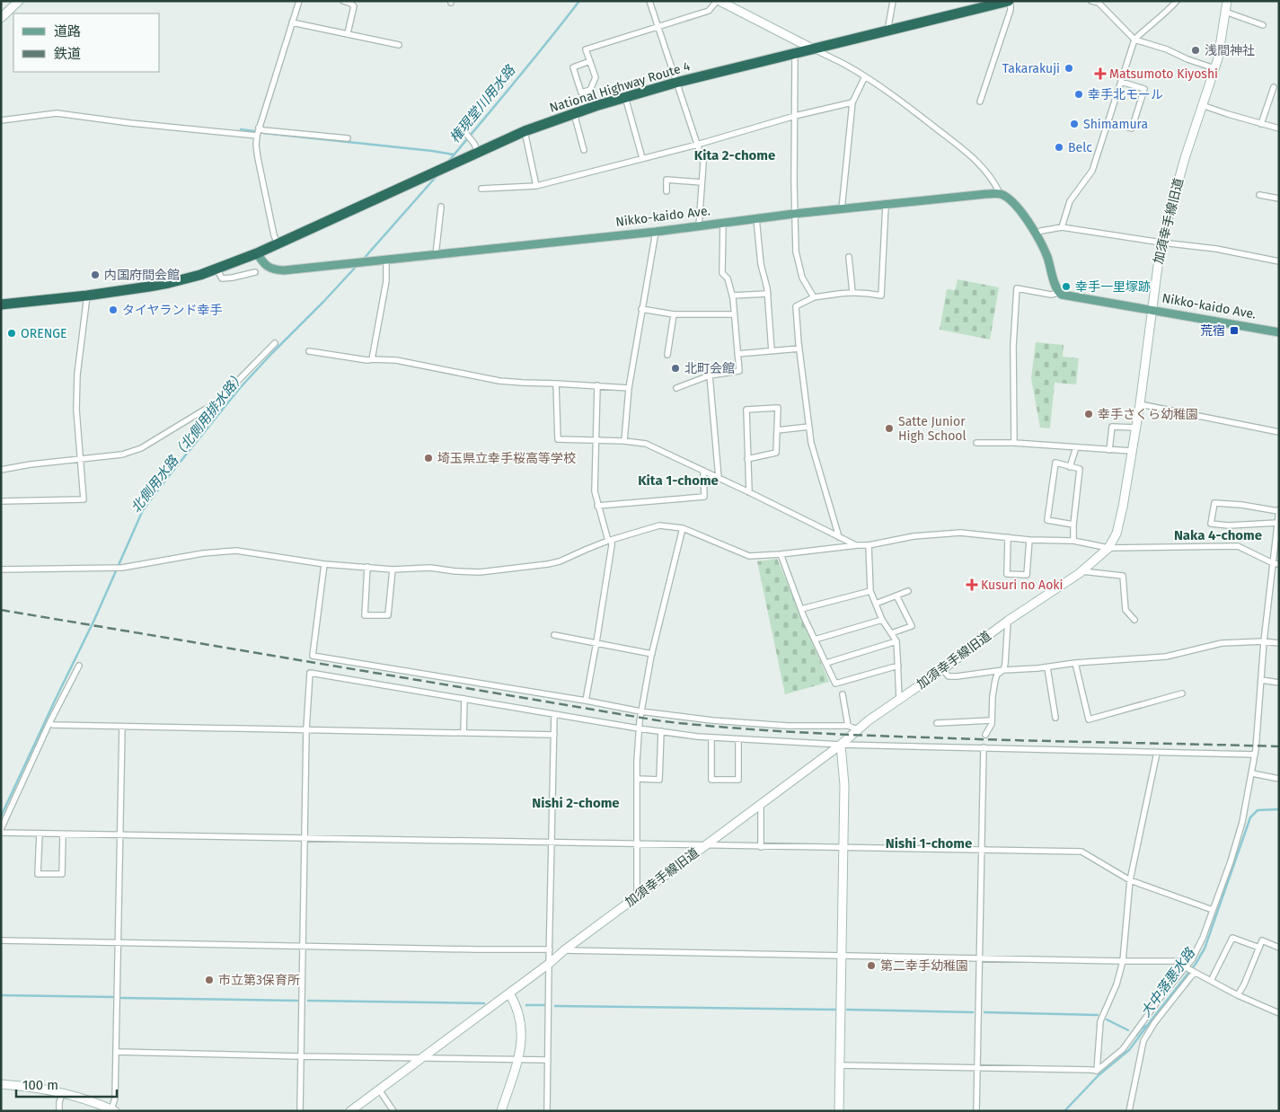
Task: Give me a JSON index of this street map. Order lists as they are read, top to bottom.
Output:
{
  "streets": {
    "highway": ["National Highway Route 4"],
    "main road": ["Nikko-kaido Ave."],
    "street": ["加須幸手線旧道"]
  },
  "crossings": [
    ["National Highway Route 4", "Nikko-kaido Ave."],
    ["Nikko-kaido Ave.", "加須幸手線旧道"]
  ],
  "districts": [
    "Kita 2-chome",
    "Kita 1-chome",
    "Naka 4-chome",
    "Nishi 2-chome",
    "Nishi 1-chome"
  ],
  "water": ["権現堂川用水路", "北側用水路（北側用排水路）", "大中落悪水路"],
  "places": {
    "other": [
      "浅間神社",
      "Takarakuji",
      "幸手北モール",
      "Shimamura",
      "Belc",
      "内国府間会館",
      "幸手一里塚跡",
      "タイヤランド幸手",
      "ORENGE",
      "北町会館",
      "幸手さくら幼稚園",
      "Satte Junior High School",
      "埼玉県立幸手桜高等学校",
      "第二幸手幼稚園",
      "市立第3保育所"
    ],
    "health": ["Matsumoto Kiyoshi", "Kusuri no Aoki"],
    "transit": ["荒宿"]
  },
  "legend": ["道路", "鉄道"],
  "scale_bar": "100 m"
}
